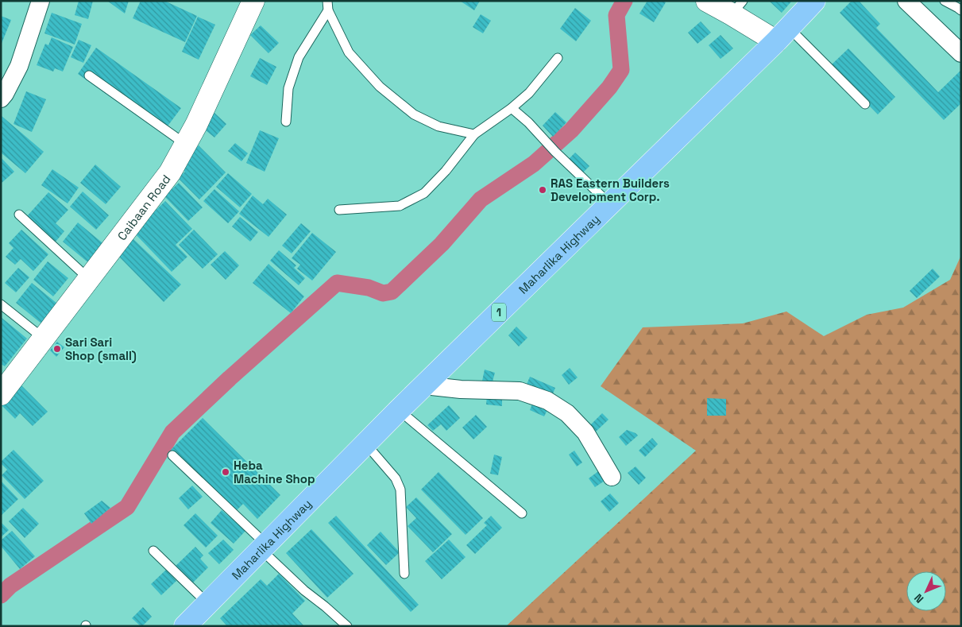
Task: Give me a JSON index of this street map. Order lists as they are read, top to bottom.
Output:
{
  "streets": {
    "highway": ["Maharlika Highway", "1"],
    "street": ["Caibaan Road"]
  },
  "places": ["RAS Eastern Builders Development Corp.", "Sari Sari Shop (small)", "Heba Machine Shop"],
  "north": "bottom left"
}
